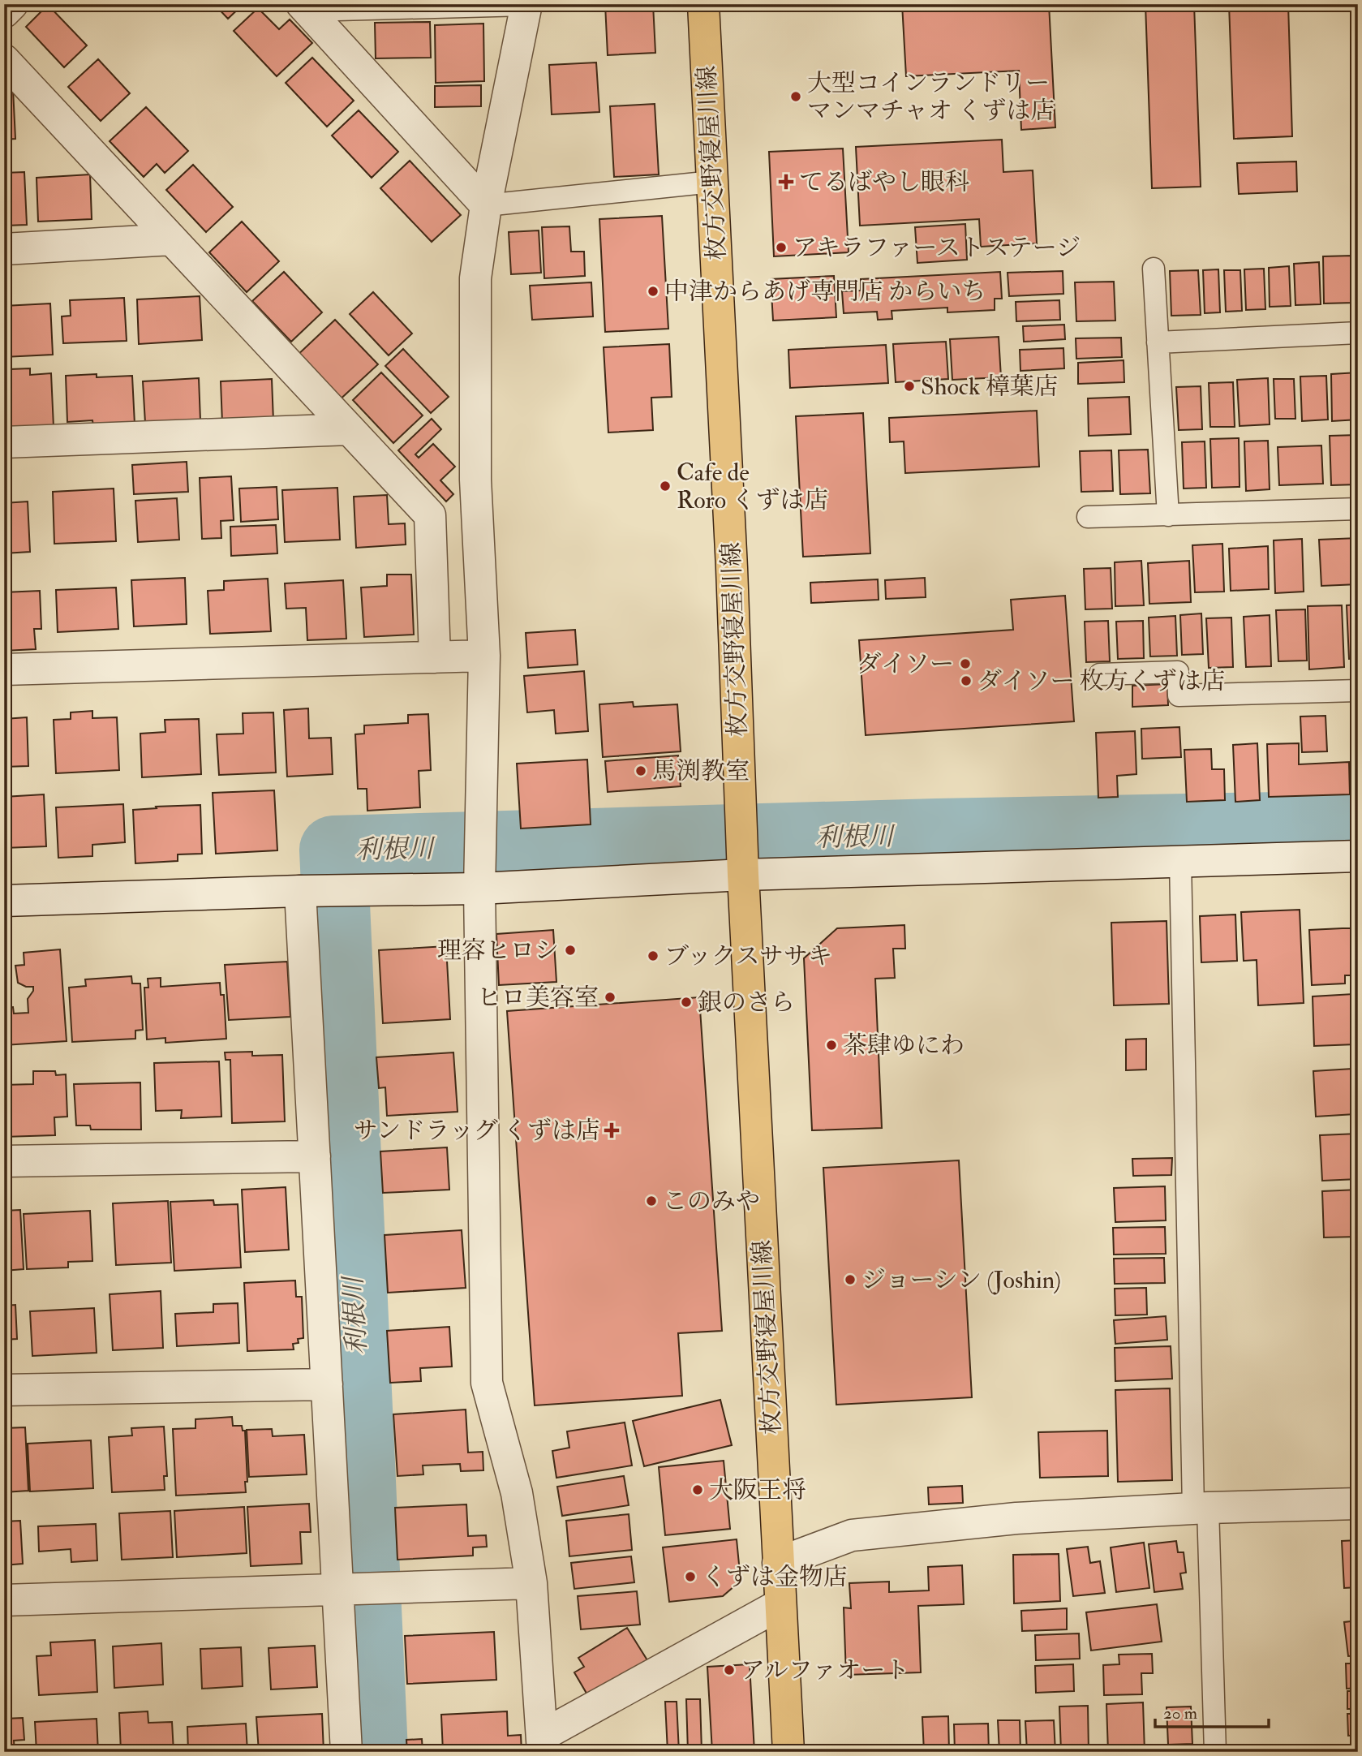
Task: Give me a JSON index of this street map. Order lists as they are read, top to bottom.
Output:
{
  "streets": {
    "main road": ["枚方交野寝屋川線"]
  },
  "water": ["利根川"],
  "places": {
    "other": [
      "大型コインランドリー マンマチャオ くずは店",
      "アキラファーストステージ",
      "中津からあげ専門店 からいち",
      "Shock 樟葉店",
      "Cafe de Roro くずは店",
      "ダイソー",
      "ダイソー 枚方くずは店",
      "馬渕教室",
      "理容ヒロシ",
      "ブックスササキ",
      "ヒロ美容室",
      "銀のさら",
      "茶肆ゆにわ",
      "このみや",
      "ジョーシン (Joshin)",
      "大阪王将",
      "くずは金物店",
      "アルファオート"
    ],
    "health": ["てるばやし眼科", "サンドラッグ くずは店"]
  },
  "scale_bar": "20 m"
}
